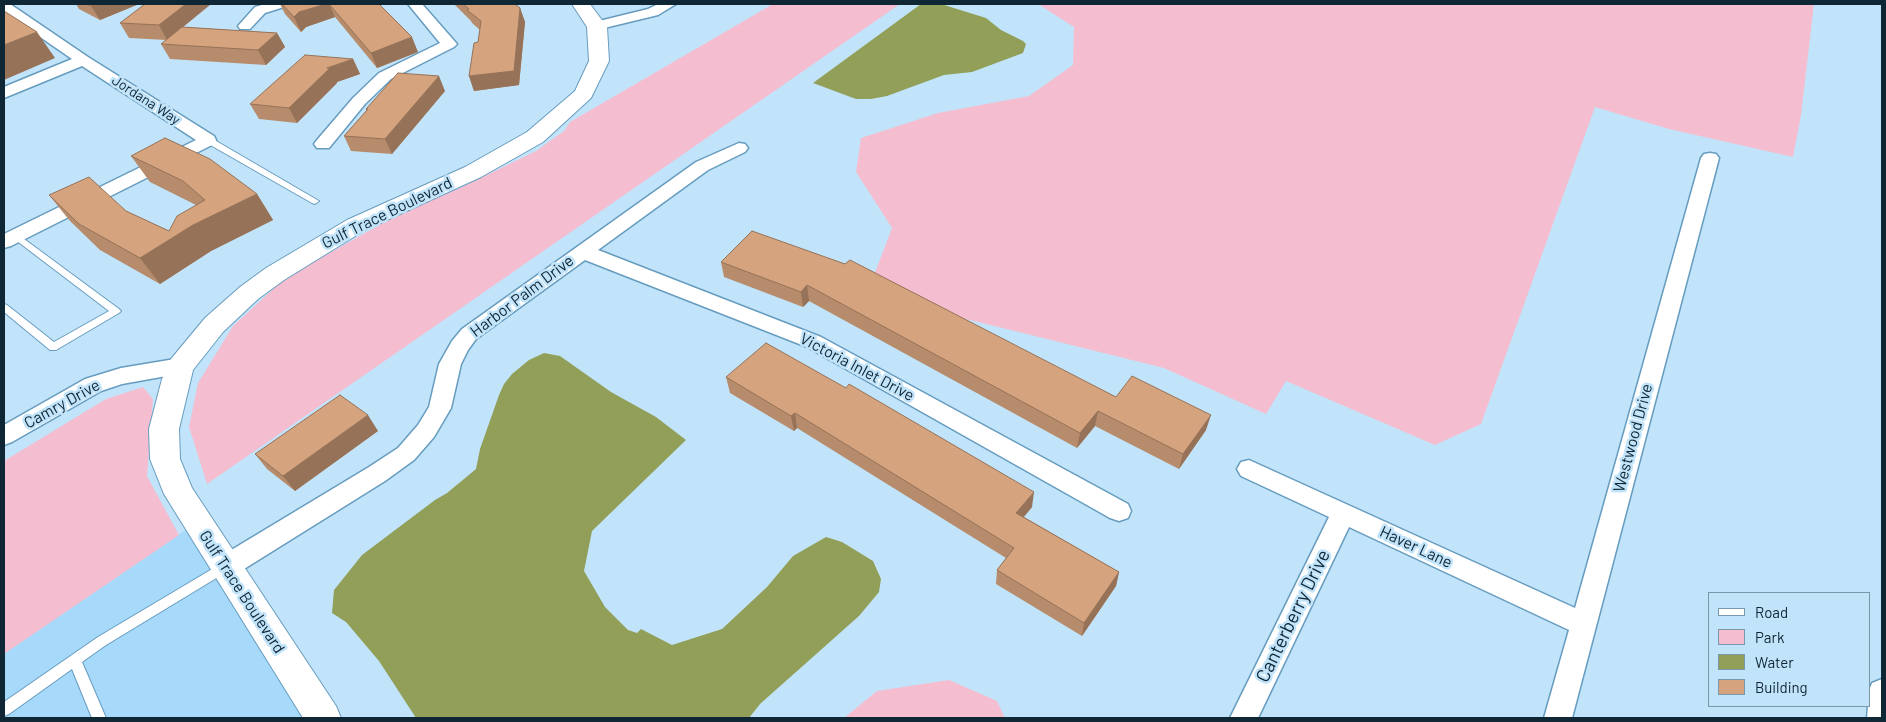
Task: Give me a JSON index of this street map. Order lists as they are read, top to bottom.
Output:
{
  "streets": {
    "street": [
      "Jordana Way",
      "Gulf Trace Boulevard",
      "Harbor Palm Drive",
      "Victoria Inlet Drive",
      "Camry Drive",
      "Westwood Drive",
      "Haver Lane",
      "Canterberry Drive"
    ]
  },
  "crossings": [
    ["Gulf Trace Boulevard", "Harbor Palm Drive"],
    ["Gulf Trace Boulevard", "Camry Drive"],
    ["Harbor Palm Drive", "Victoria Inlet Drive"],
    ["Westwood Drive", "Haver Lane"],
    ["Haver Lane", "Canterberry Drive"]
  ],
  "legend": [
    "Road",
    "Park",
    "Water",
    "Building"
  ]
}
